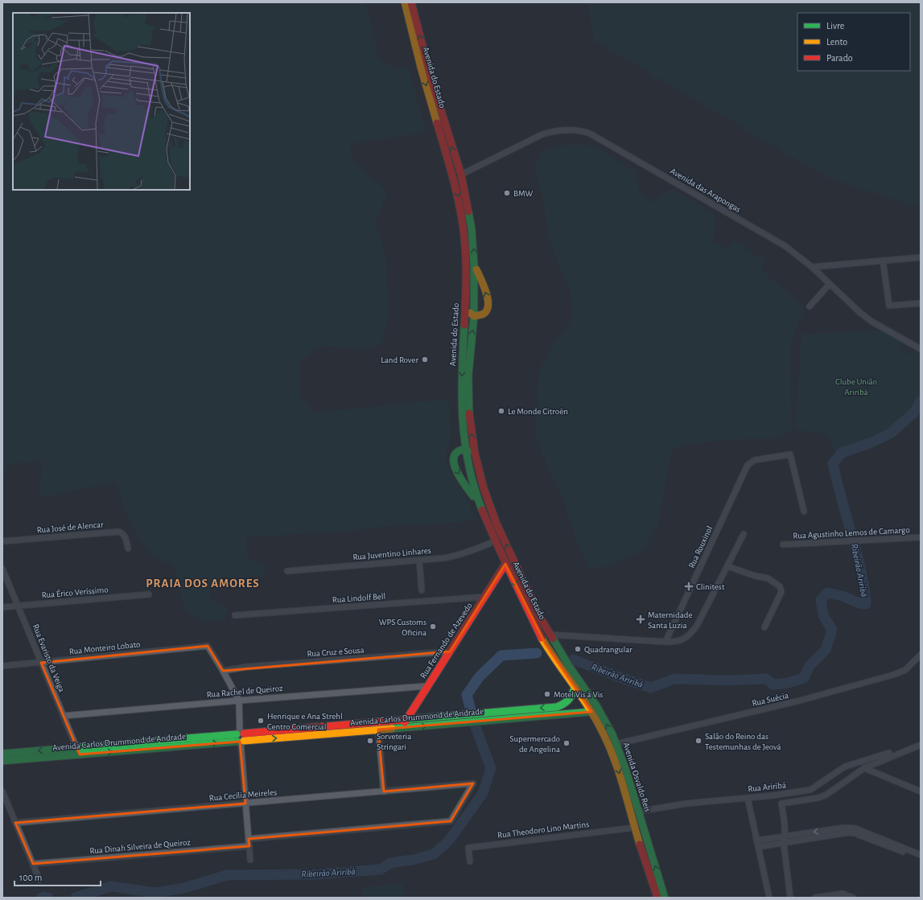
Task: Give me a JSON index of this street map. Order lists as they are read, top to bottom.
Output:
{
  "streets": {
    "main road": [
      "Avenida do Estado",
      "Rua Fernando de Azevedo",
      "Avenida Carlos Drummond de Andrade",
      "Avenida Osvaldo Reis"
    ],
    "street": [
      "Avenida das Arapongas",
      "Rua José de Alencar",
      "Rua Agustinho Lemos de Camargo",
      "Rua Rouxinol",
      "Rua Juventino Linhares",
      "Rua Érico Veríssimo",
      "Rua Lindolf Bell",
      "Rua Monteiro Lobato",
      "Rua Cruz e Sousa",
      "Rua Evaristo da Veiga",
      "Rua Rachel de Queiroz",
      "Rua Suécia",
      "Rua Ariribá",
      "Rua Cecília Meireles",
      "Rua Theodoro Lino Martins",
      "Rua Dinah Silveira de Queiroz"
    ]
  },
  "crossings": [
    ["Avenida do Estado", "Avenida das Arapongas"],
    ["Avenida do Estado", "Rua Juventino Linhares"],
    ["Avenida do Estado", "Rua Fernando de Azevedo"],
    ["Avenida do Estado", "Avenida Osvaldo Reis"],
    ["Rua Érico Veríssimo", "Rua Evaristo da Veiga"],
    ["Rua Lindolf Bell", "Rua Fernando de Azevedo"],
    ["Rua Fernando de Azevedo", "Rua Cruz e Sousa"],
    ["Rua Fernando de Azevedo", "Rua Rachel de Queiroz"],
    ["Rua Fernando de Azevedo", "Avenida Carlos Drummond de Andrade"],
    ["Rua Monteiro Lobato", "Rua Cruz e Sousa"],
    ["Rua Monteiro Lobato", "Rua Evaristo da Veiga"],
    ["Rua Evaristo da Veiga", "Rua Rachel de Queiroz"],
    ["Rua Evaristo da Veiga", "Avenida Carlos Drummond de Andrade"],
    ["Rua Suécia", "Avenida Osvaldo Reis"],
    ["Avenida Carlos Drummond de Andrade", "Avenida Osvaldo Reis"],
    ["Avenida Osvaldo Reis", "Rua Ariribá"],
    ["Avenida Osvaldo Reis", "Rua Theodoro Lino Martins"]
  ],
  "districts": ["PRAIA DOS AMORES"],
  "water": ["Ribeirão Ariribá"],
  "parks": ["Clube União Ariribá"],
  "places": {
    "other": [
      "BMW",
      "Land Rover",
      "Le Monde Citroën",
      "WPS Customs Oficina",
      "Quadrangular",
      "Motel Vis à Vis",
      "Henrique e Ana Strehl Centro Comercial",
      "Sorveteria Stringari",
      "Salão do Reino das Testemunhas de Jeová",
      "Supermercado de Angelina"
    ],
    "health": ["Clinitest", "Maternidade Santa Luzia"]
  },
  "legend": ["Livre", "Lento", "Parado"],
  "scale_bar": "100 m"
}
